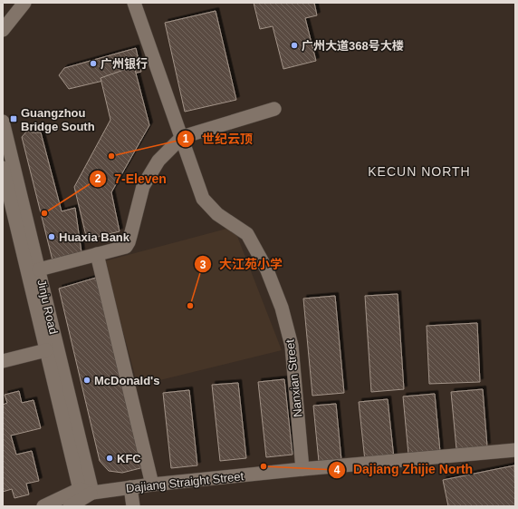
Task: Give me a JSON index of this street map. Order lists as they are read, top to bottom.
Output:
{
  "streets": {
    "street": ["Jinju Road", "Nanxian Street", "Dajiang Straight Street"]
  },
  "crossings": [
    ["Jinju Road", "Dajiang Straight Street"],
    ["Nanxian Street", "Dajiang Straight Street"]
  ],
  "districts": ["KECUN NORTH"],
  "places": {
    "other": [
      "广州大道368号大楼",
      "广州银行",
      "世纪云顶",
      "7-Eleven",
      "Huaxia Bank",
      "大江苑小学",
      "McDonald's",
      "KFC",
      "Dajiang Zhijie North"
    ],
    "transit": ["Guangzhou Bridge South"]
  }
}
